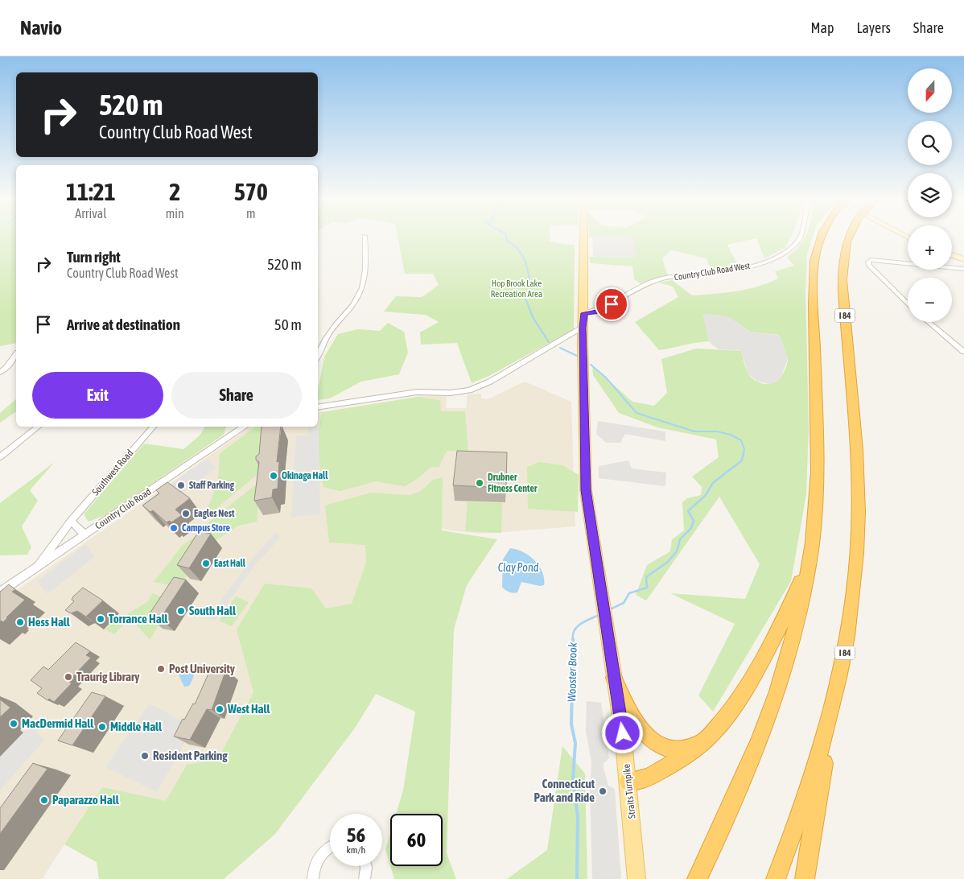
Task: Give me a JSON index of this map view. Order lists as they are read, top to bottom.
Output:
{
  "streets": {
    "highway": ["I 84"],
    "main road": ["Straits Turnpike"],
    "street": ["Country Club Road West", "Southwest Road", "Country Club Road"]
  },
  "crossings": [
    ["Country Club Road West", "Straits Turnpike"],
    ["Southwest Road", "Country Club Road"]
  ],
  "water": ["Clay Pond", "Wooster Brook"],
  "parks": ["Hop Brook Lake Recreation Area"],
  "places": [
    "Okinaga Hall",
    "Drubner Fitness Center",
    "Staff Parking",
    "Eagles Nest",
    "Campus Store",
    "East Hall",
    "South Hall",
    "Torrance Hall",
    "Hess Hall",
    "Post University",
    "Traurig Library",
    "West Hall",
    "MacDermid Hall",
    "Middle Hall",
    "Resident Parking",
    "Connecticut Park and Ride",
    "Paparazzo Hall"
  ],
  "north": "bottom",
  "page": {
    "header": "Navio",
    "nav": ["Map", "Layers", "Share"],
    "map_buttons": ["+", "−"],
    "turn": ["520 m", "Country Club Road West"],
    "eta": [
      "11:21",
      "Arrival",
      "2",
      "min",
      "570",
      "m"
    ],
    "list": [
      {
        "name": "Turn right",
        "note": "Country Club Road West",
        "value": "520 m"
      },
      {
        "name": "Arrive at destination",
        "value": "50 m"
      }
    ],
    "buttons": ["Exit", "Share"],
    "speed": "56 km/h",
    "limit": "60"
  }
}
